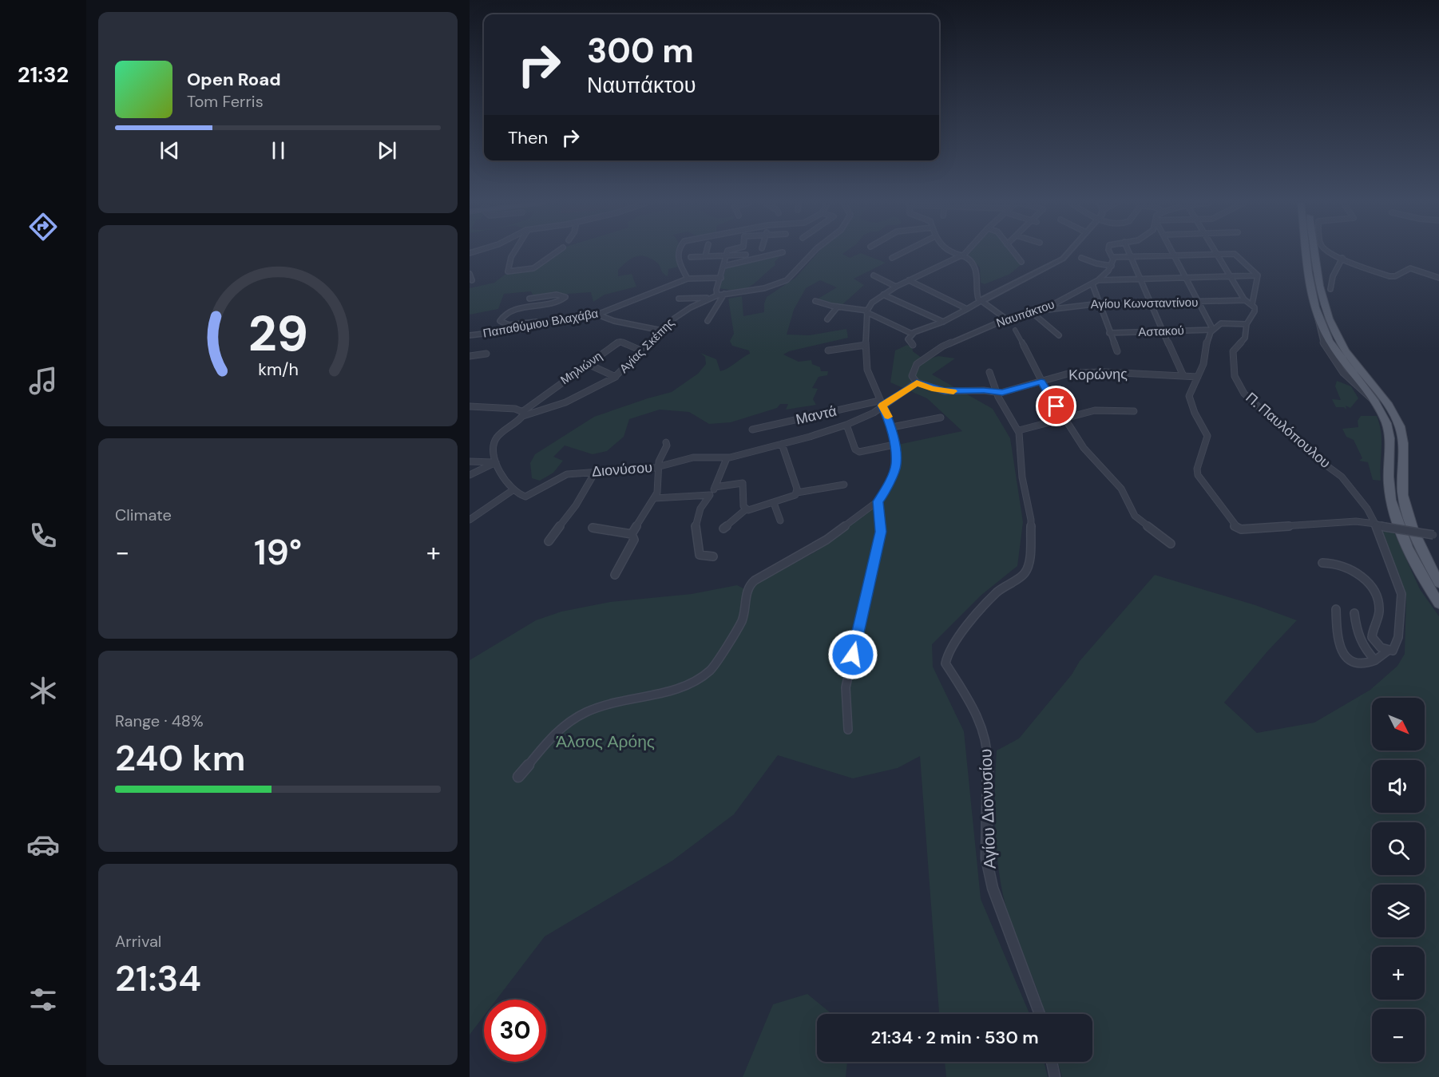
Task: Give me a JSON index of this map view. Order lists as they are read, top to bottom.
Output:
{
  "streets": {
    "street": [
      "Αγίου Κωνσταντίνου",
      "Ναυπάκτου",
      "Παπαθύμιου Βλαχάβα",
      "Αστακού",
      "Αγίας Σκέπης",
      "Μηλιώνη",
      "Κορώνης",
      "Μαντά",
      "Π. Παυλόπουλου",
      "Διονύσου",
      "Αγίου Διονυσίου"
    ]
  },
  "crossings": [
    ["Αγίου Κωνσταντίνου", "Ναυπάκτου"],
    ["Ναυπάκτου", "Κορώνης"],
    ["Αστακού", "Π. Παυλόπουλου"],
    ["Αγίας Σκέπης", "Μηλιώνη"],
    ["Μαντά", "Διονύσου"]
  ],
  "parks": ["Άλσος Αρόης"],
  "north": "bottom right",
  "page": {
    "tabs": "21:32",
    "turn": ["300 m", "Ναυπάκτου"],
    "song": ["Open Road", "Tom Ferris"],
    "then": "Then",
    "tile": [
      "Climate",
      ["Range · 48%", "240 km"],
      ["Arrival", "21:34"]
    ],
    "heat": ["−", "19°", "+"],
    "map_buttons": ["+", "−"],
    "limit": "30",
    "trip": "21:34 · 2 min · 530 m",
    "gauge": ["29", "km/h"]
  }
}
